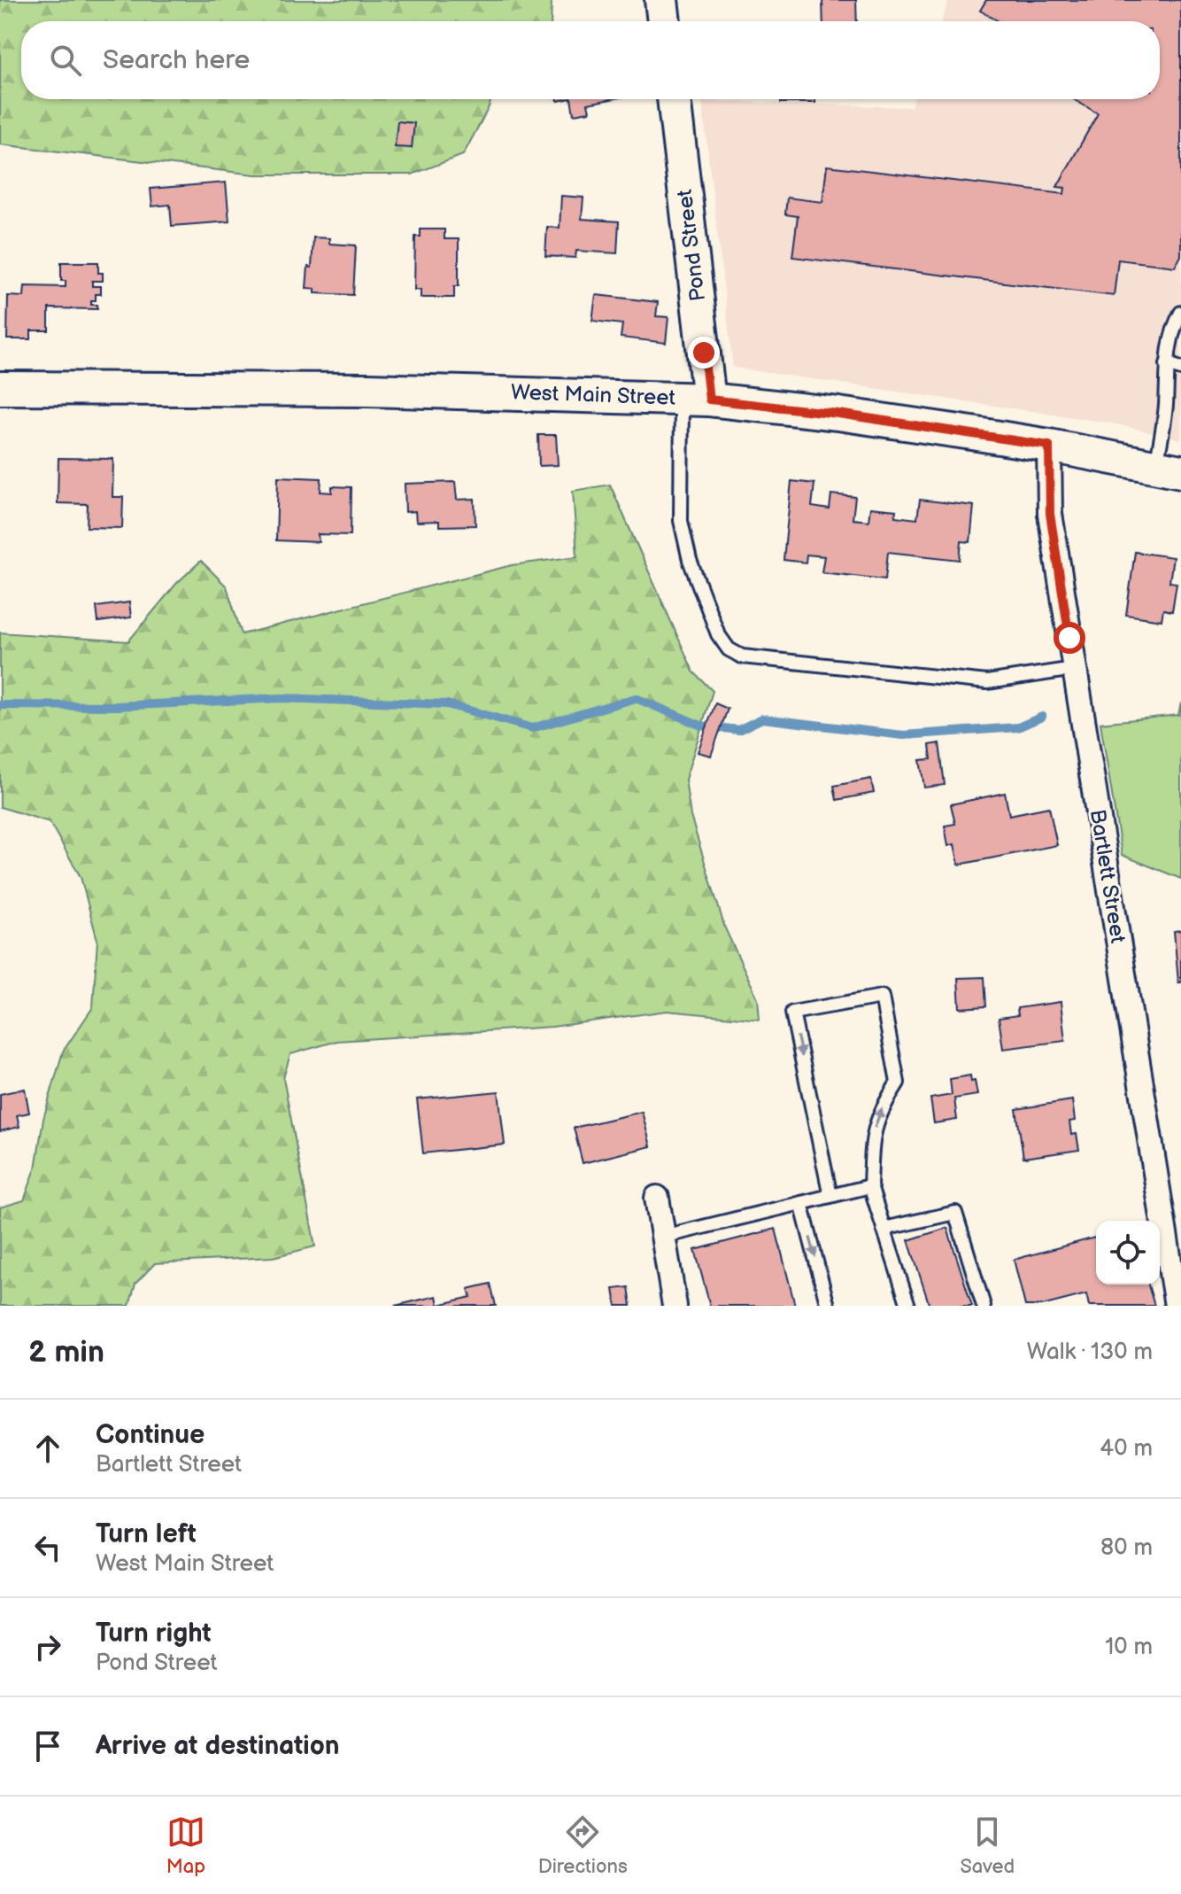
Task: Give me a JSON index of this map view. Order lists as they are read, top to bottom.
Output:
{
  "streets": {
    "main road": ["Pond Street", "West Main Street"],
    "street": ["Bartlett Street"]
  },
  "crossings": [
    ["Pond Street", "West Main Street"],
    ["West Main Street", "Bartlett Street"]
  ],
  "page": {
    "search": "Search here",
    "heading": ["2 min", "Walk · 130 m"],
    "list": [
      ["Continue", "Bartlett Street", "40 m"],
      ["Turn left", "West Main Street", "80 m"],
      ["Turn right", "Pond Street", "10 m"],
      "Arrive at destination"
    ],
    "nav": ["Map", "Directions", "Saved"]
  }
}
